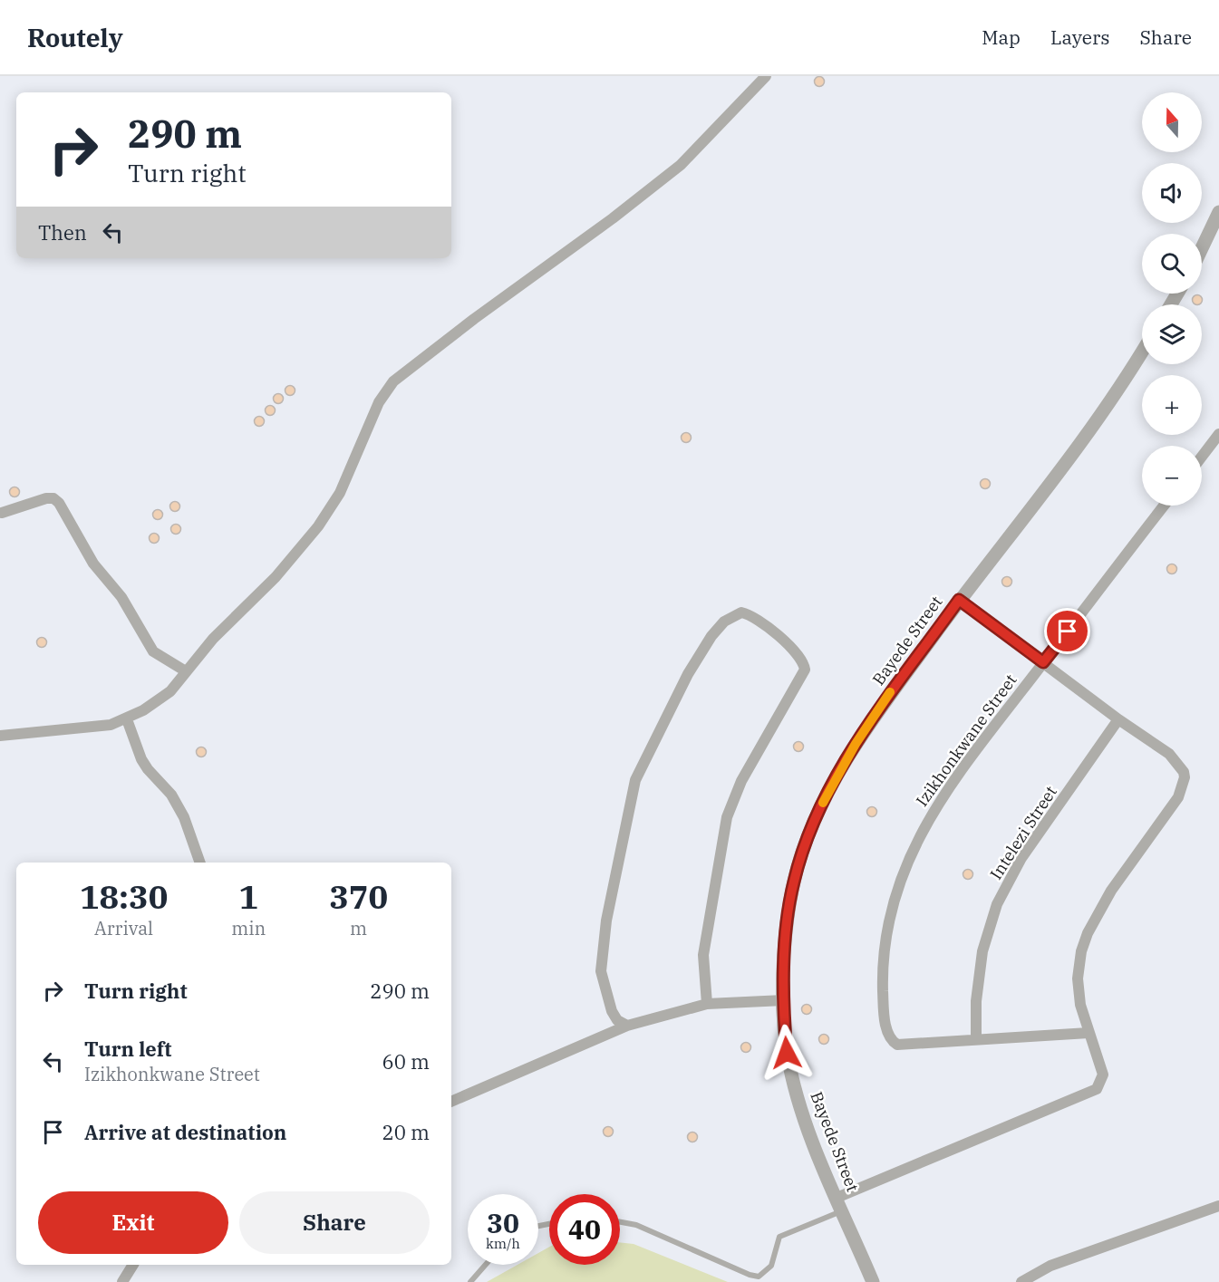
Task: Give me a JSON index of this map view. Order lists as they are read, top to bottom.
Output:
{
  "streets": {
    "street": ["Bayede Street", "Izikhonkwane Street", "Intelezi Street"]
  },
  "crossings": [
    ["Izikhonkwane Street", "Intelezi Street"]
  ],
  "north": "top",
  "page": {
    "header": "Routely",
    "nav": ["Map", "Layers", "Share"],
    "map_buttons": ["+", "−"],
    "turn": ["290 m", "Turn right"],
    "then": "Then",
    "eta": [
      "18:30",
      "Arrival",
      "1",
      "min",
      "370",
      "m"
    ],
    "list": [
      {
        "name": "Turn right",
        "value": "290 m"
      },
      {
        "name": "Turn left",
        "note": "Izikhonkwane Street",
        "value": "60 m"
      },
      {
        "name": "Arrive at destination",
        "value": "20 m"
      }
    ],
    "buttons": ["Exit", "Share"],
    "speed": "30 km/h",
    "limit": "40"
  }
}
